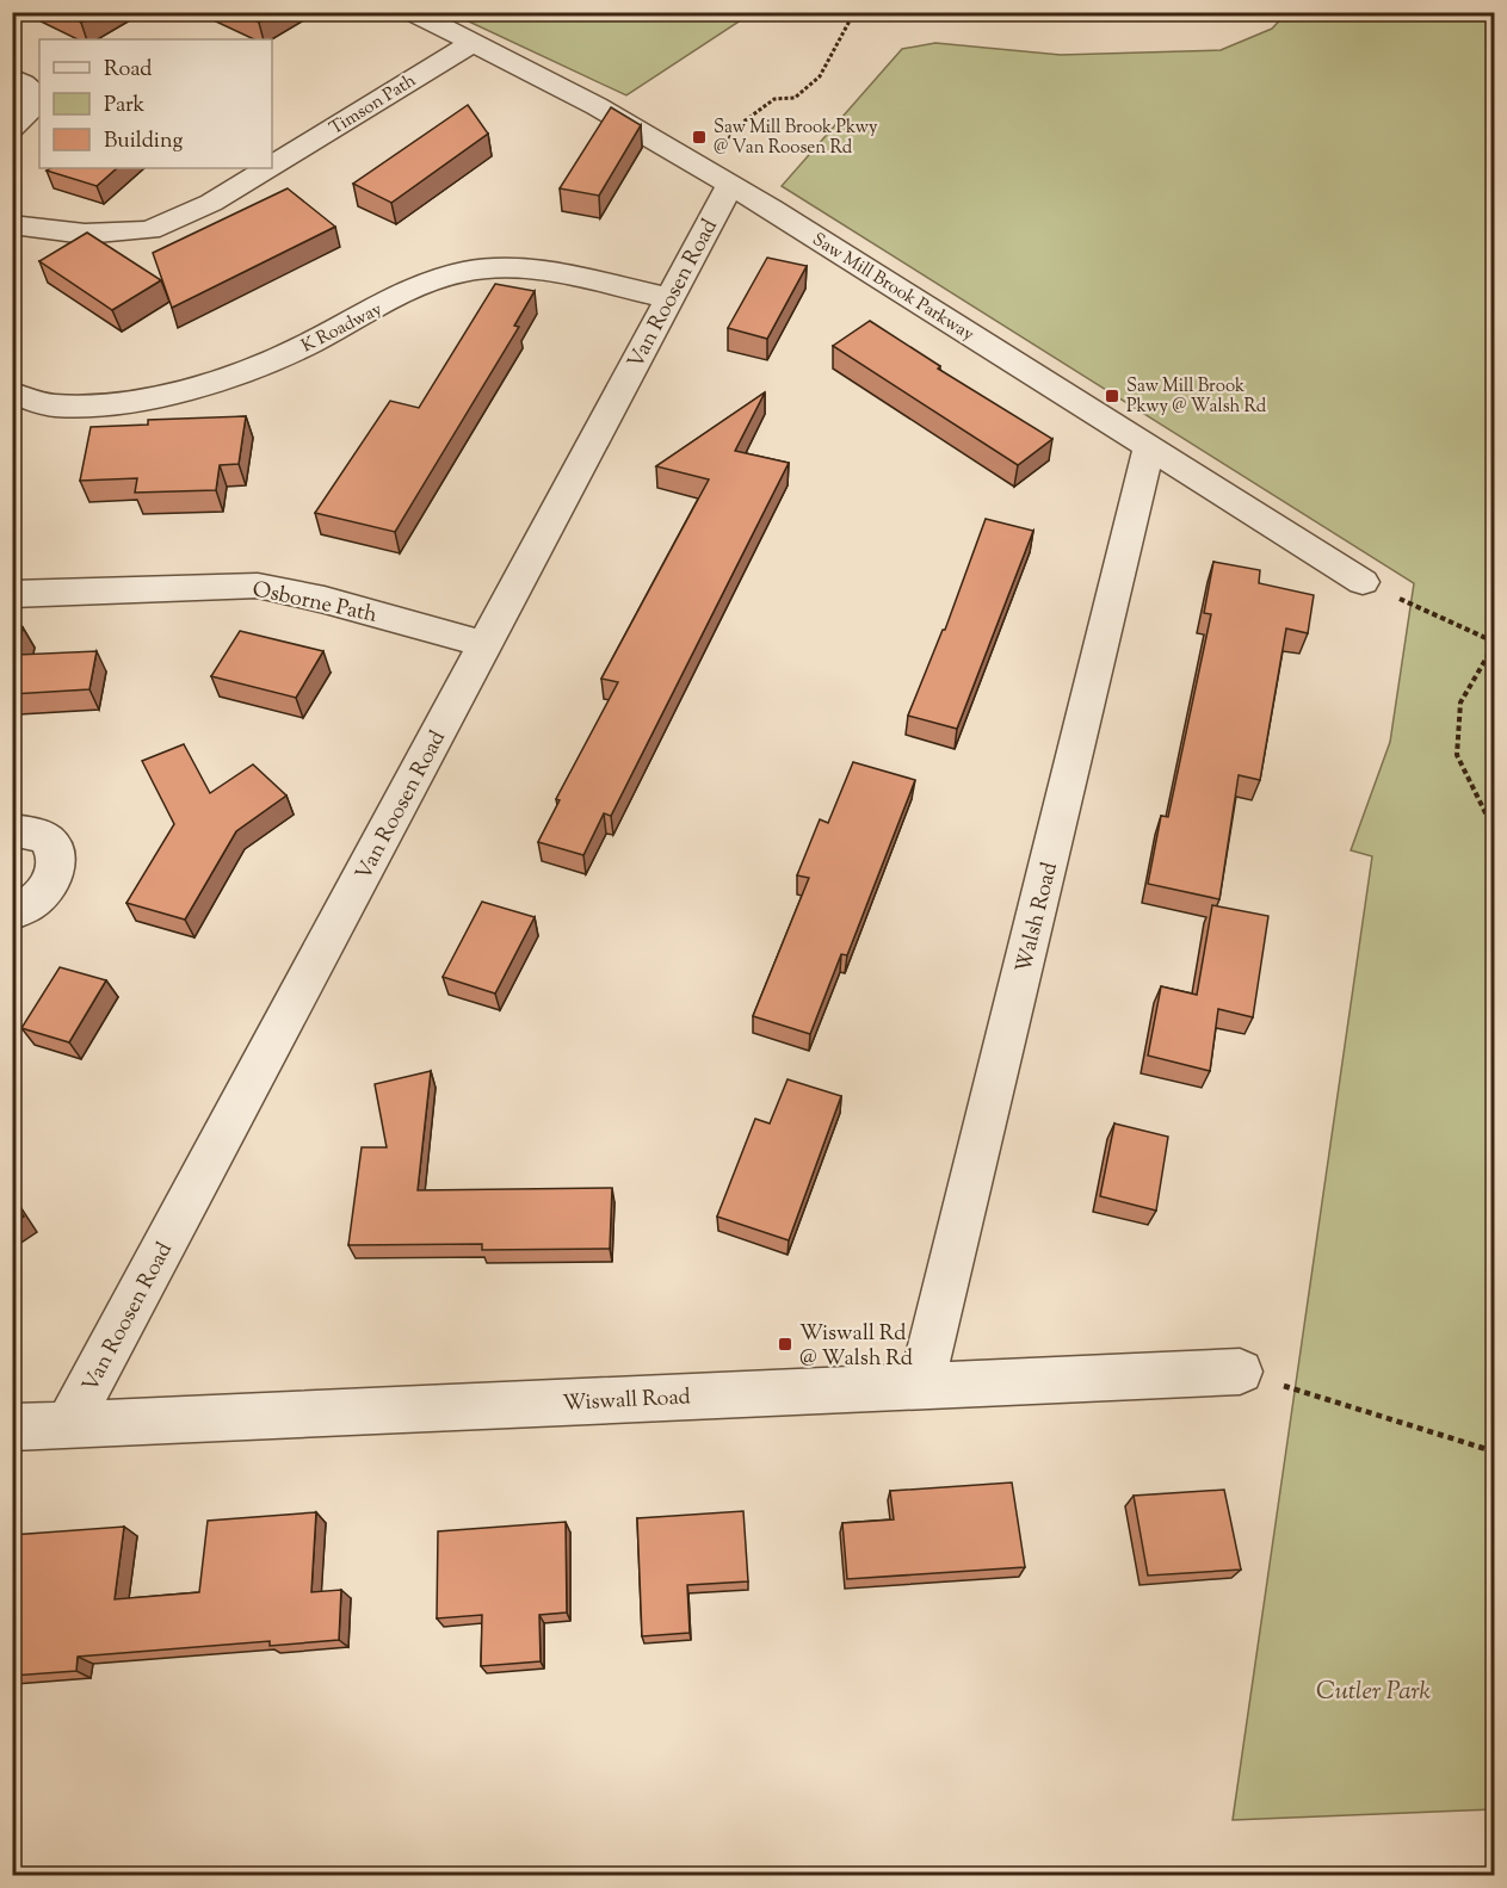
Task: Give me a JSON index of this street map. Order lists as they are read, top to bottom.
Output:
{
  "streets": {
    "street": [
      "Timson Path",
      "Saw Mill Brook Parkway",
      "Van Roosen Road",
      "K Roadway",
      "Osborne Path",
      "Walsh Road",
      "Wiswall Road"
    ]
  },
  "crossings": [
    ["Timson Path", "Saw Mill Brook Parkway"],
    ["Saw Mill Brook Parkway", "Van Roosen Road"],
    ["Saw Mill Brook Parkway", "Walsh Road"],
    ["Van Roosen Road", "K Roadway"],
    ["Van Roosen Road", "Osborne Path"],
    ["Van Roosen Road", "Wiswall Road"],
    ["Walsh Road", "Wiswall Road"]
  ],
  "parks": ["Cutler Park"],
  "places": {
    "transit": ["Saw Mill Brook Pkwy @ Van Roosen Rd", "Saw Mill Brook Pkwy @ Walsh Rd", "Wiswall Rd @ Walsh Rd"]
  },
  "legend": ["Road", "Park", "Building"]
}
